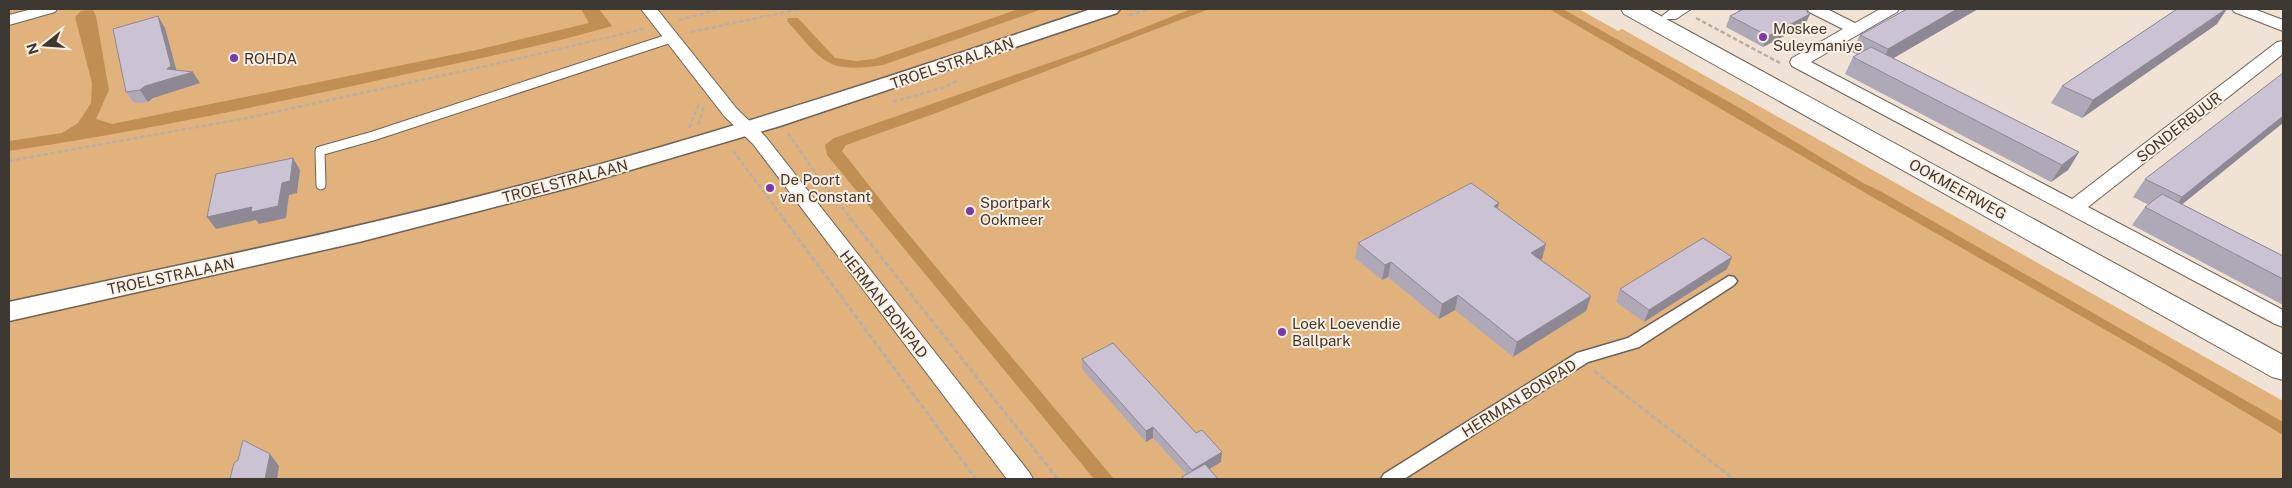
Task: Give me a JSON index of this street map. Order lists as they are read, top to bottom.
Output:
{
  "streets": {
    "main road": ["OOKMEERWEG"],
    "street": ["TROELSTRALAAN", "SONDERBUUR", "HERMAN BONPAD"]
  },
  "crossings": [
    ["TROELSTRALAAN", "HERMAN BONPAD"]
  ],
  "places": [
    "Moskee Suleymaniye",
    "ROHDA",
    "De Poort van Constant",
    "Sportpark Ookmeer",
    "Loek Loevendie Ballpark"
  ],
  "north": "left"
}
